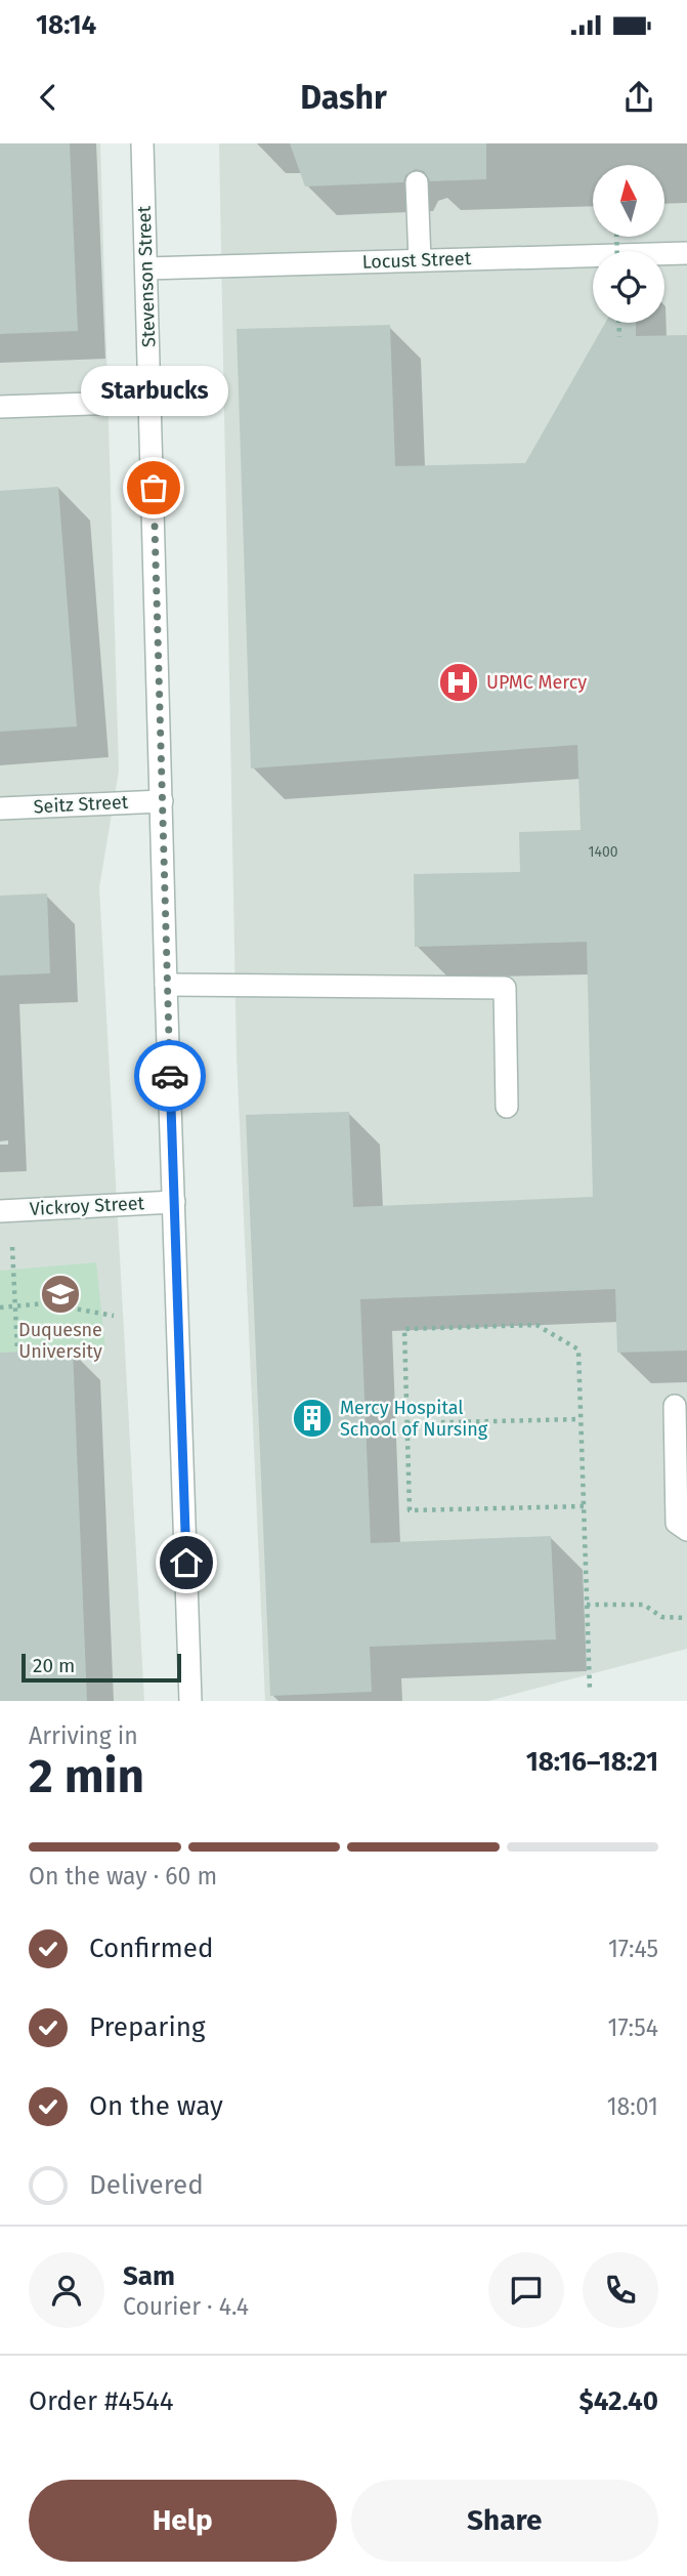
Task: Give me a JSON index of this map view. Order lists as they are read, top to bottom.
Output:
{
  "streets": {
    "street": [
      "Locust Street",
      "Stevenson Street",
      "Seitz Street",
      "Vickroy Street"
    ]
  },
  "crossings": [
    ["Locust Street", "Stevenson Street"],
    ["Stevenson Street", "Seitz Street"],
    ["Stevenson Street", "Vickroy Street"]
  ],
  "places": {
    "other": ["Starbucks"],
    "hospital": ["UPMC Mercy"],
    "school or university": ["Duquesne University"],
    "building": ["Mercy Hospital School of Nursing"]
  },
  "house_numbers": ["1400"],
  "scale_bar": "20 m",
  "north": "top",
  "page": {
    "status": "18:14",
    "header": "Dashr",
    "bubble": "Starbucks",
    "scale": "20 m",
    "heading": ["2 min", "Arriving in", "18:16–18:21"],
    "panel": [
      "Sam",
      "Courier · 4.4",
      "Order #4544",
      "$42.40"
    ],
    "bar": "On the way · 60 m",
    "list": [
      ["Confirmed", "17:45"],
      ["Preparing", "17:54"],
      ["On the way", "18:01"],
      "Delivered"
    ],
    "buttons": ["Help", "Share"]
  }
}
